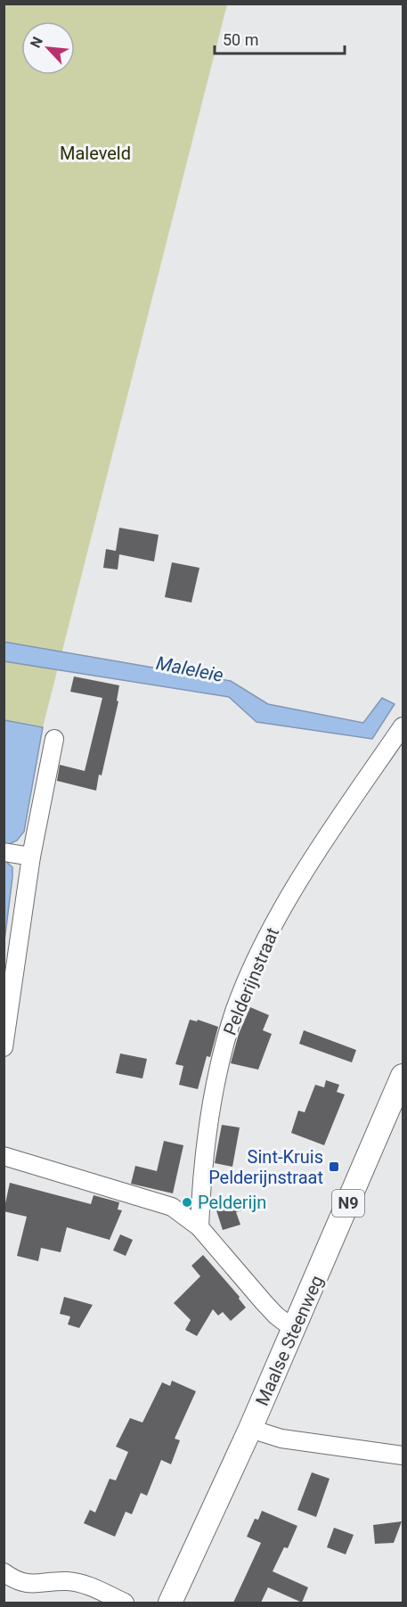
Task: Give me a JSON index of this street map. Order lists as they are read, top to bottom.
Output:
{
  "streets": {
    "main road": ["N9", "Maalse Steenweg"],
    "street": ["Pelderijnstraat"]
  },
  "water": ["Maleleie"],
  "parks": ["Maleveld"],
  "places": {
    "transit": ["Sint-Kruis Pelderijnstraat"],
    "other": ["Pelderijn"]
  },
  "scale_bar": "50 m",
  "north": "top left"
}
